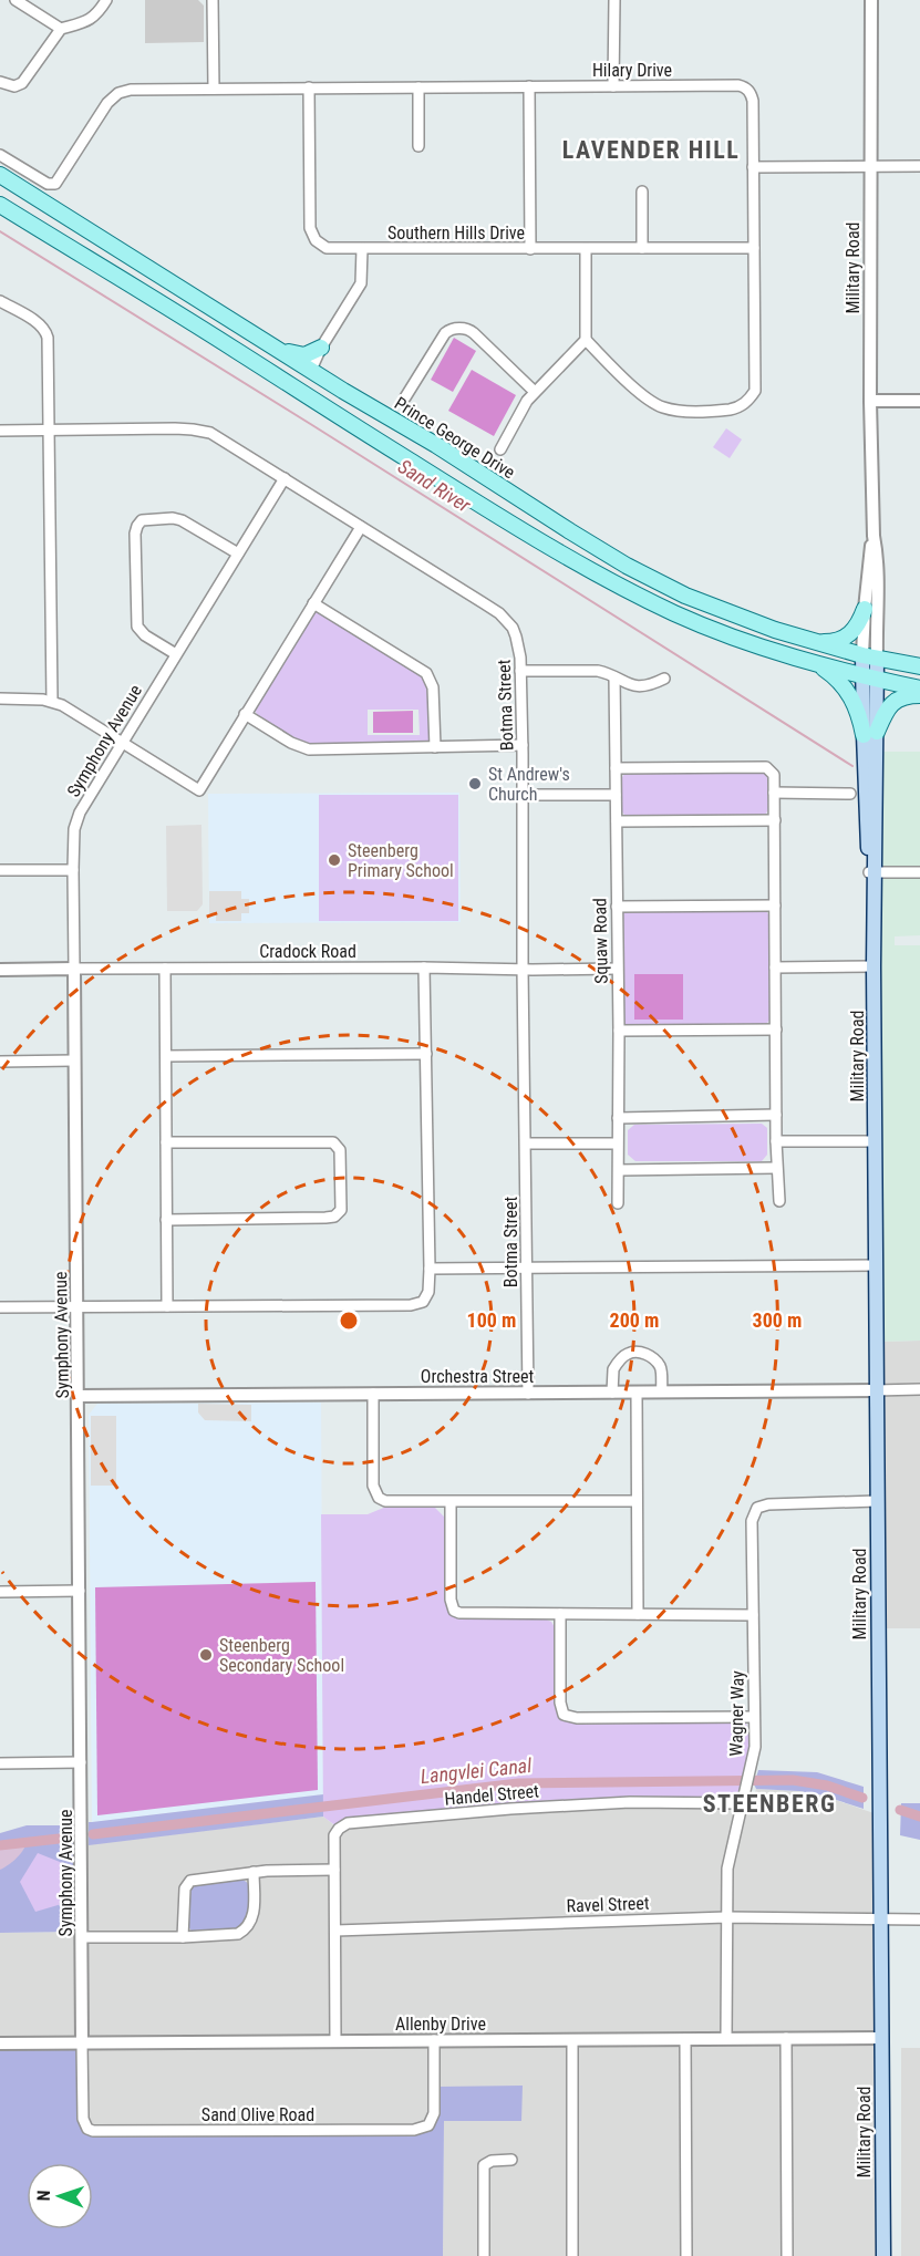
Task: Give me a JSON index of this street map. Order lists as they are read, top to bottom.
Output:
{
  "streets": {
    "main road": ["Military Road", "Prince George Drive"],
    "street": [
      "Hilary Drive",
      "Southern Hills Drive",
      "Botma Street",
      "Symphony Avenue",
      "Squaw Road",
      "Cradock Road",
      "Orchestra Street",
      "Wagner Way",
      "Handel Street",
      "Ravel Street",
      "Allenby Drive",
      "Sand Olive Road"
    ]
  },
  "crossings": [
    ["Hilary Drive", "Southern Hills Drive"],
    ["Military Road", "Prince George Drive"],
    ["Military Road", "Orchestra Street"],
    ["Military Road", "Wagner Way"],
    ["Military Road", "Ravel Street"],
    ["Military Road", "Allenby Drive"],
    ["Botma Street", "Symphony Avenue"],
    ["Botma Street", "Cradock Road"],
    ["Botma Street", "Orchestra Street"],
    ["Symphony Avenue", "Cradock Road"],
    ["Symphony Avenue", "Orchestra Street"],
    ["Symphony Avenue", "Allenby Drive"],
    ["Symphony Avenue", "Sand Olive Road"],
    ["Squaw Road", "Cradock Road"],
    ["Wagner Way", "Handel Street"],
    ["Wagner Way", "Ravel Street"],
    ["Wagner Way", "Allenby Drive"],
    ["Handel Street", "Ravel Street"],
    ["Handel Street", "Allenby Drive"],
    ["Allenby Drive", "Sand Olive Road"]
  ],
  "districts": ["LAVENDER HILL", "STEENBERG"],
  "water": ["Sand River", "Langvlei Canal"],
  "places": ["St Andrew's Church", "Steenberg Primary School", "Steenberg Secondary School"],
  "north": "left",
  "rings": ["100 m", "200 m", "300 m"]
}
